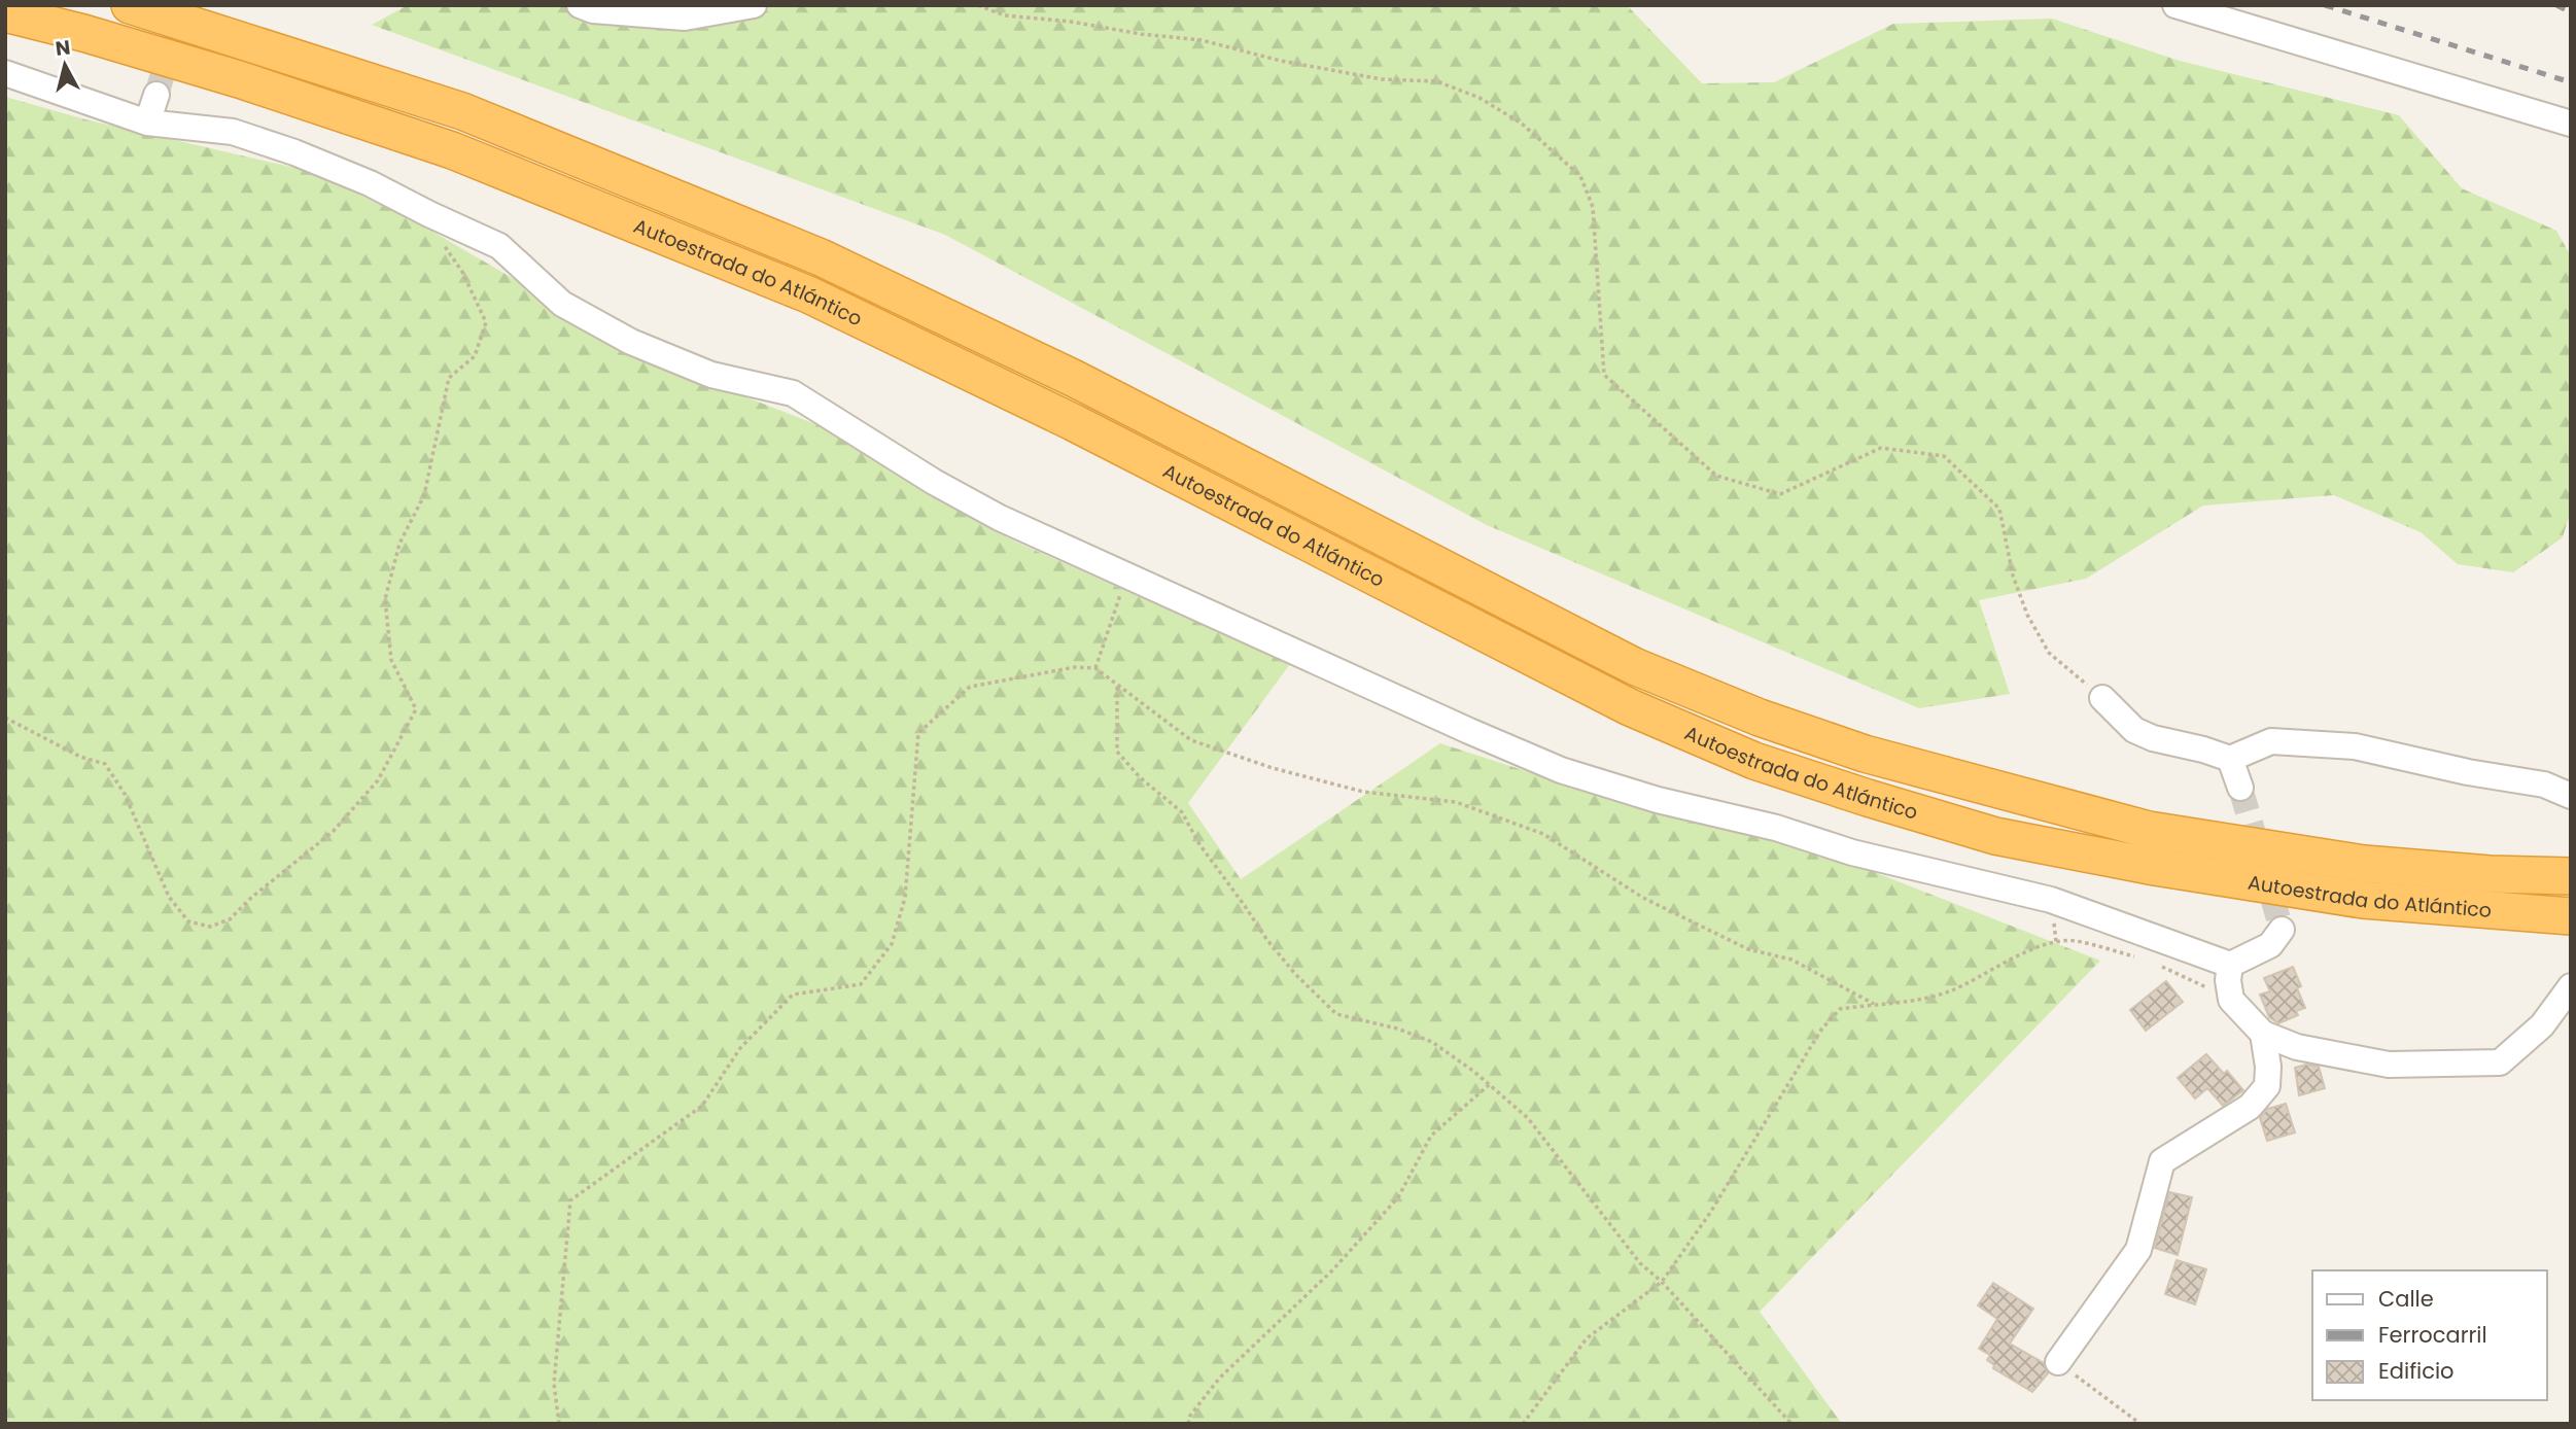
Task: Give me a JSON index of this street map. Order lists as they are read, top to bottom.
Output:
{
  "streets": {
    "highway": ["Autoestrada do Atlántico"]
  },
  "legend": ["Calle", "Ferrocarril", "Edificio"],
  "north": "top"
}
